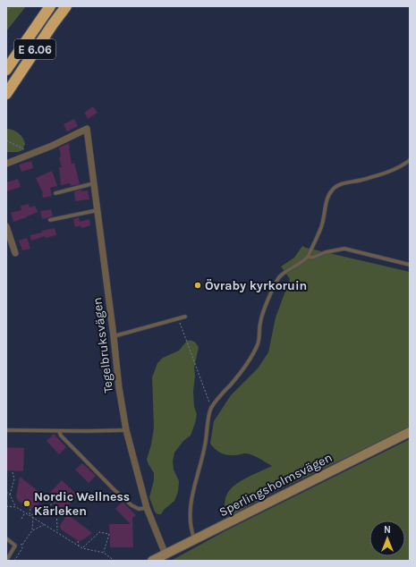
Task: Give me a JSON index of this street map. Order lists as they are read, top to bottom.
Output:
{
  "streets": {
    "highway": ["E 6.06"],
    "street": ["Tegelbruksvägen", "Sperlingsholmsvägen"]
  },
  "crossings": [
    ["Tegelbruksvägen", "Sperlingsholmsvägen"]
  ],
  "places": ["Övraby kyrkoruin", "Nordic Wellness Kärleken"],
  "north": "top"
}
